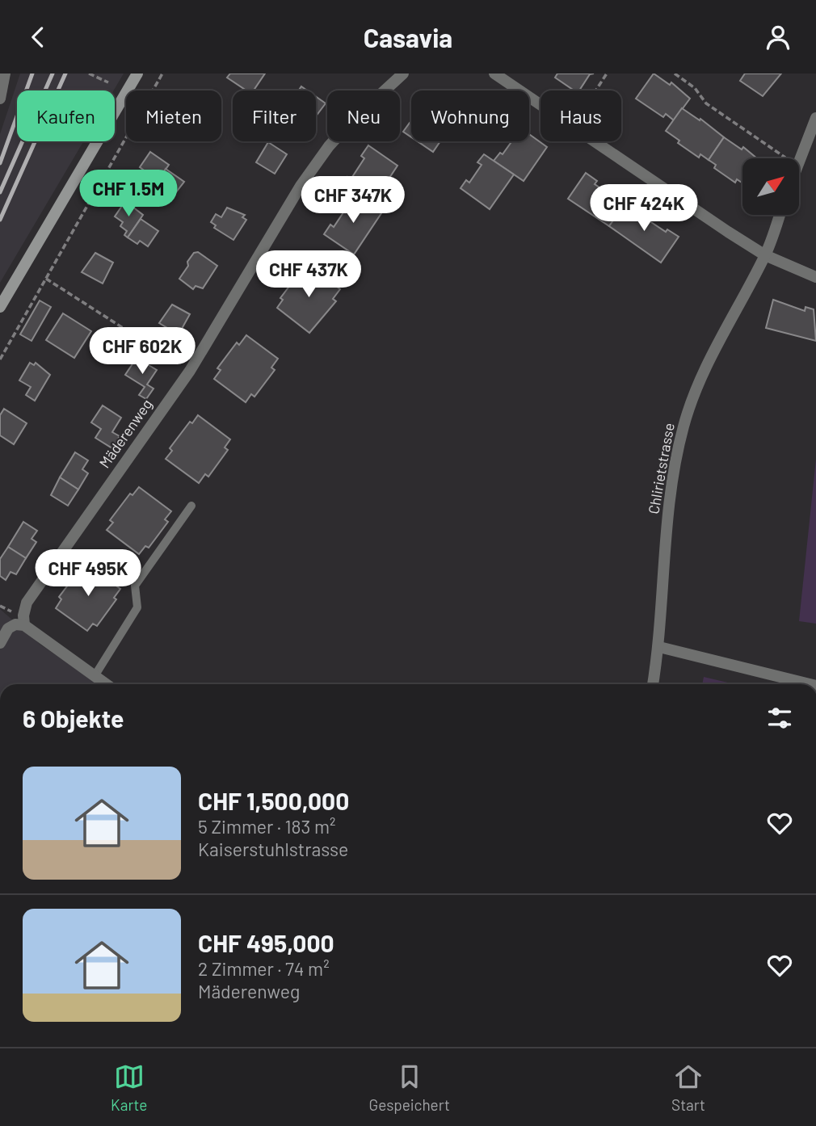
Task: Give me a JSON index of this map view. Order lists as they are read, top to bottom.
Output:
{
  "streets": {
    "street": ["Mäderenweg", "Chlirietstrasse"]
  },
  "north": "top right",
  "page": {
    "header": "Casavia",
    "chip": [
      "Kaufen",
      "Mieten",
      "Filter",
      "Neu",
      "Wohnung",
      "Haus"
    ],
    "price": [
      "CHF 1.5M",
      "CHF 347K",
      "CHF 424K",
      "CHF 437K",
      "CHF 602K",
      "CHF 495K"
    ],
    "heading": "6 Objekte",
    "list": [
      {
        "name": "CHF 1,500,000",
        "note": "5 Zimmer · 183 m² · Kaiserstuhlstrasse"
      },
      {
        "name": "CHF 495,000",
        "note": "2 Zimmer · 74 m² · Mäderenweg"
      }
    ],
    "tabs": ["Karte", "Gespeichert", "Start"]
  }
}
